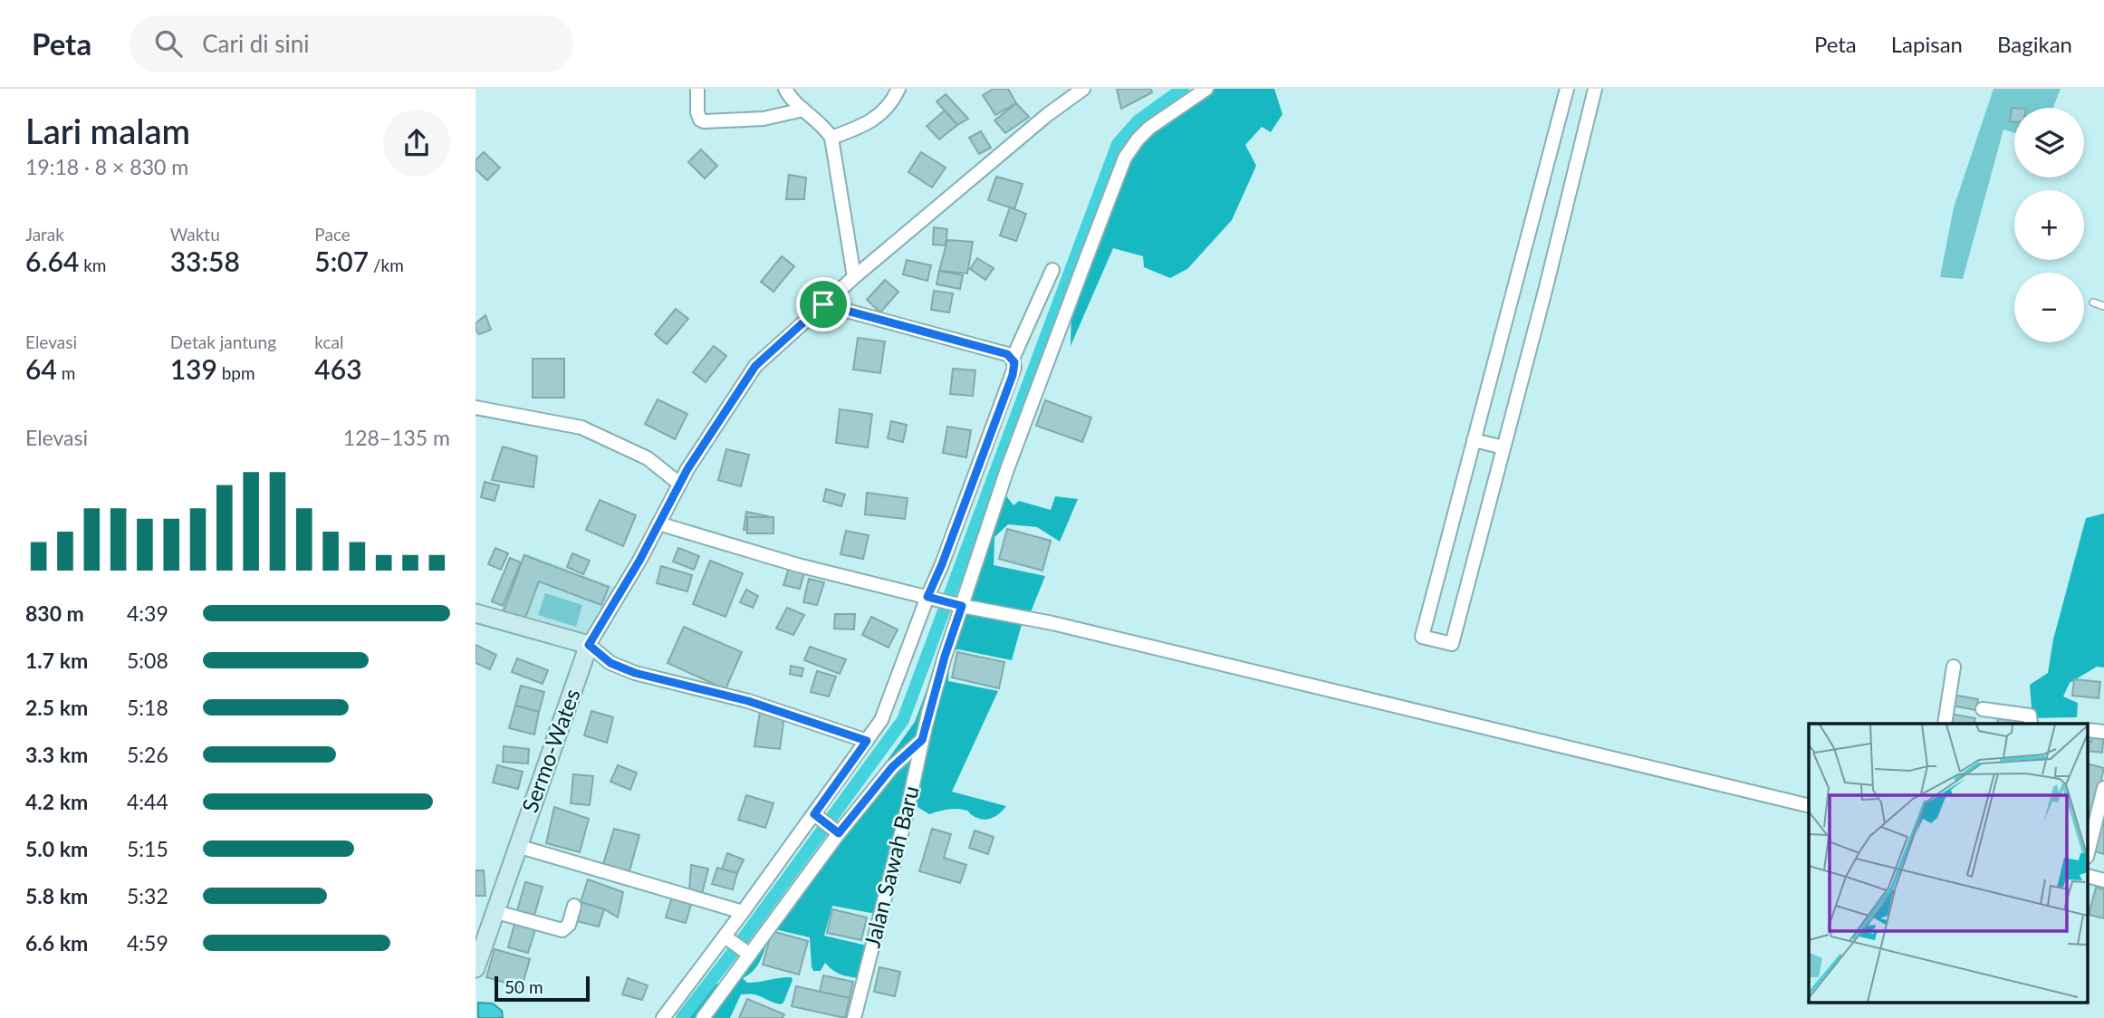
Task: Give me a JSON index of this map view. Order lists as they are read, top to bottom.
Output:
{
  "streets": {
    "main road": ["Sermo-Wates"],
    "street": ["Jalan Sawah Baru"]
  },
  "scale_bar": "50 m",
  "page": {
    "header": "Peta",
    "search": "Cari di sini",
    "nav": ["Peta", "Lapisan", "Bagikan"],
    "heading": ["Lari malam", "19:18 · 8 × 830 m"],
    "map_buttons": ["+", "−"],
    "stats": [
      ["Jarak", "6.64 km"],
      ["Waktu", "33:58"],
      ["Pace", "5:07 /km"],
      ["Elevasi", "64 m"],
      ["Detak jantung", "139 bpm"],
      ["kcal", "463"]
    ],
    "chart": ["Elevasi", "128–135 m"],
    "list": [
      {
        "name": "830 m",
        "note": "4:39"
      },
      {
        "name": "1.7 km",
        "note": "5:08"
      },
      {
        "name": "2.5 km",
        "note": "5:18"
      },
      {
        "name": "3.3 km",
        "note": "5:26"
      },
      {
        "name": "4.2 km",
        "note": "4:44"
      },
      {
        "name": "5.0 km",
        "note": "5:15"
      },
      {
        "name": "5.8 km",
        "note": "5:32"
      },
      {
        "name": "6.6 km",
        "note": "4:59"
      }
    ],
    "scale": "50 m"
  }
}
